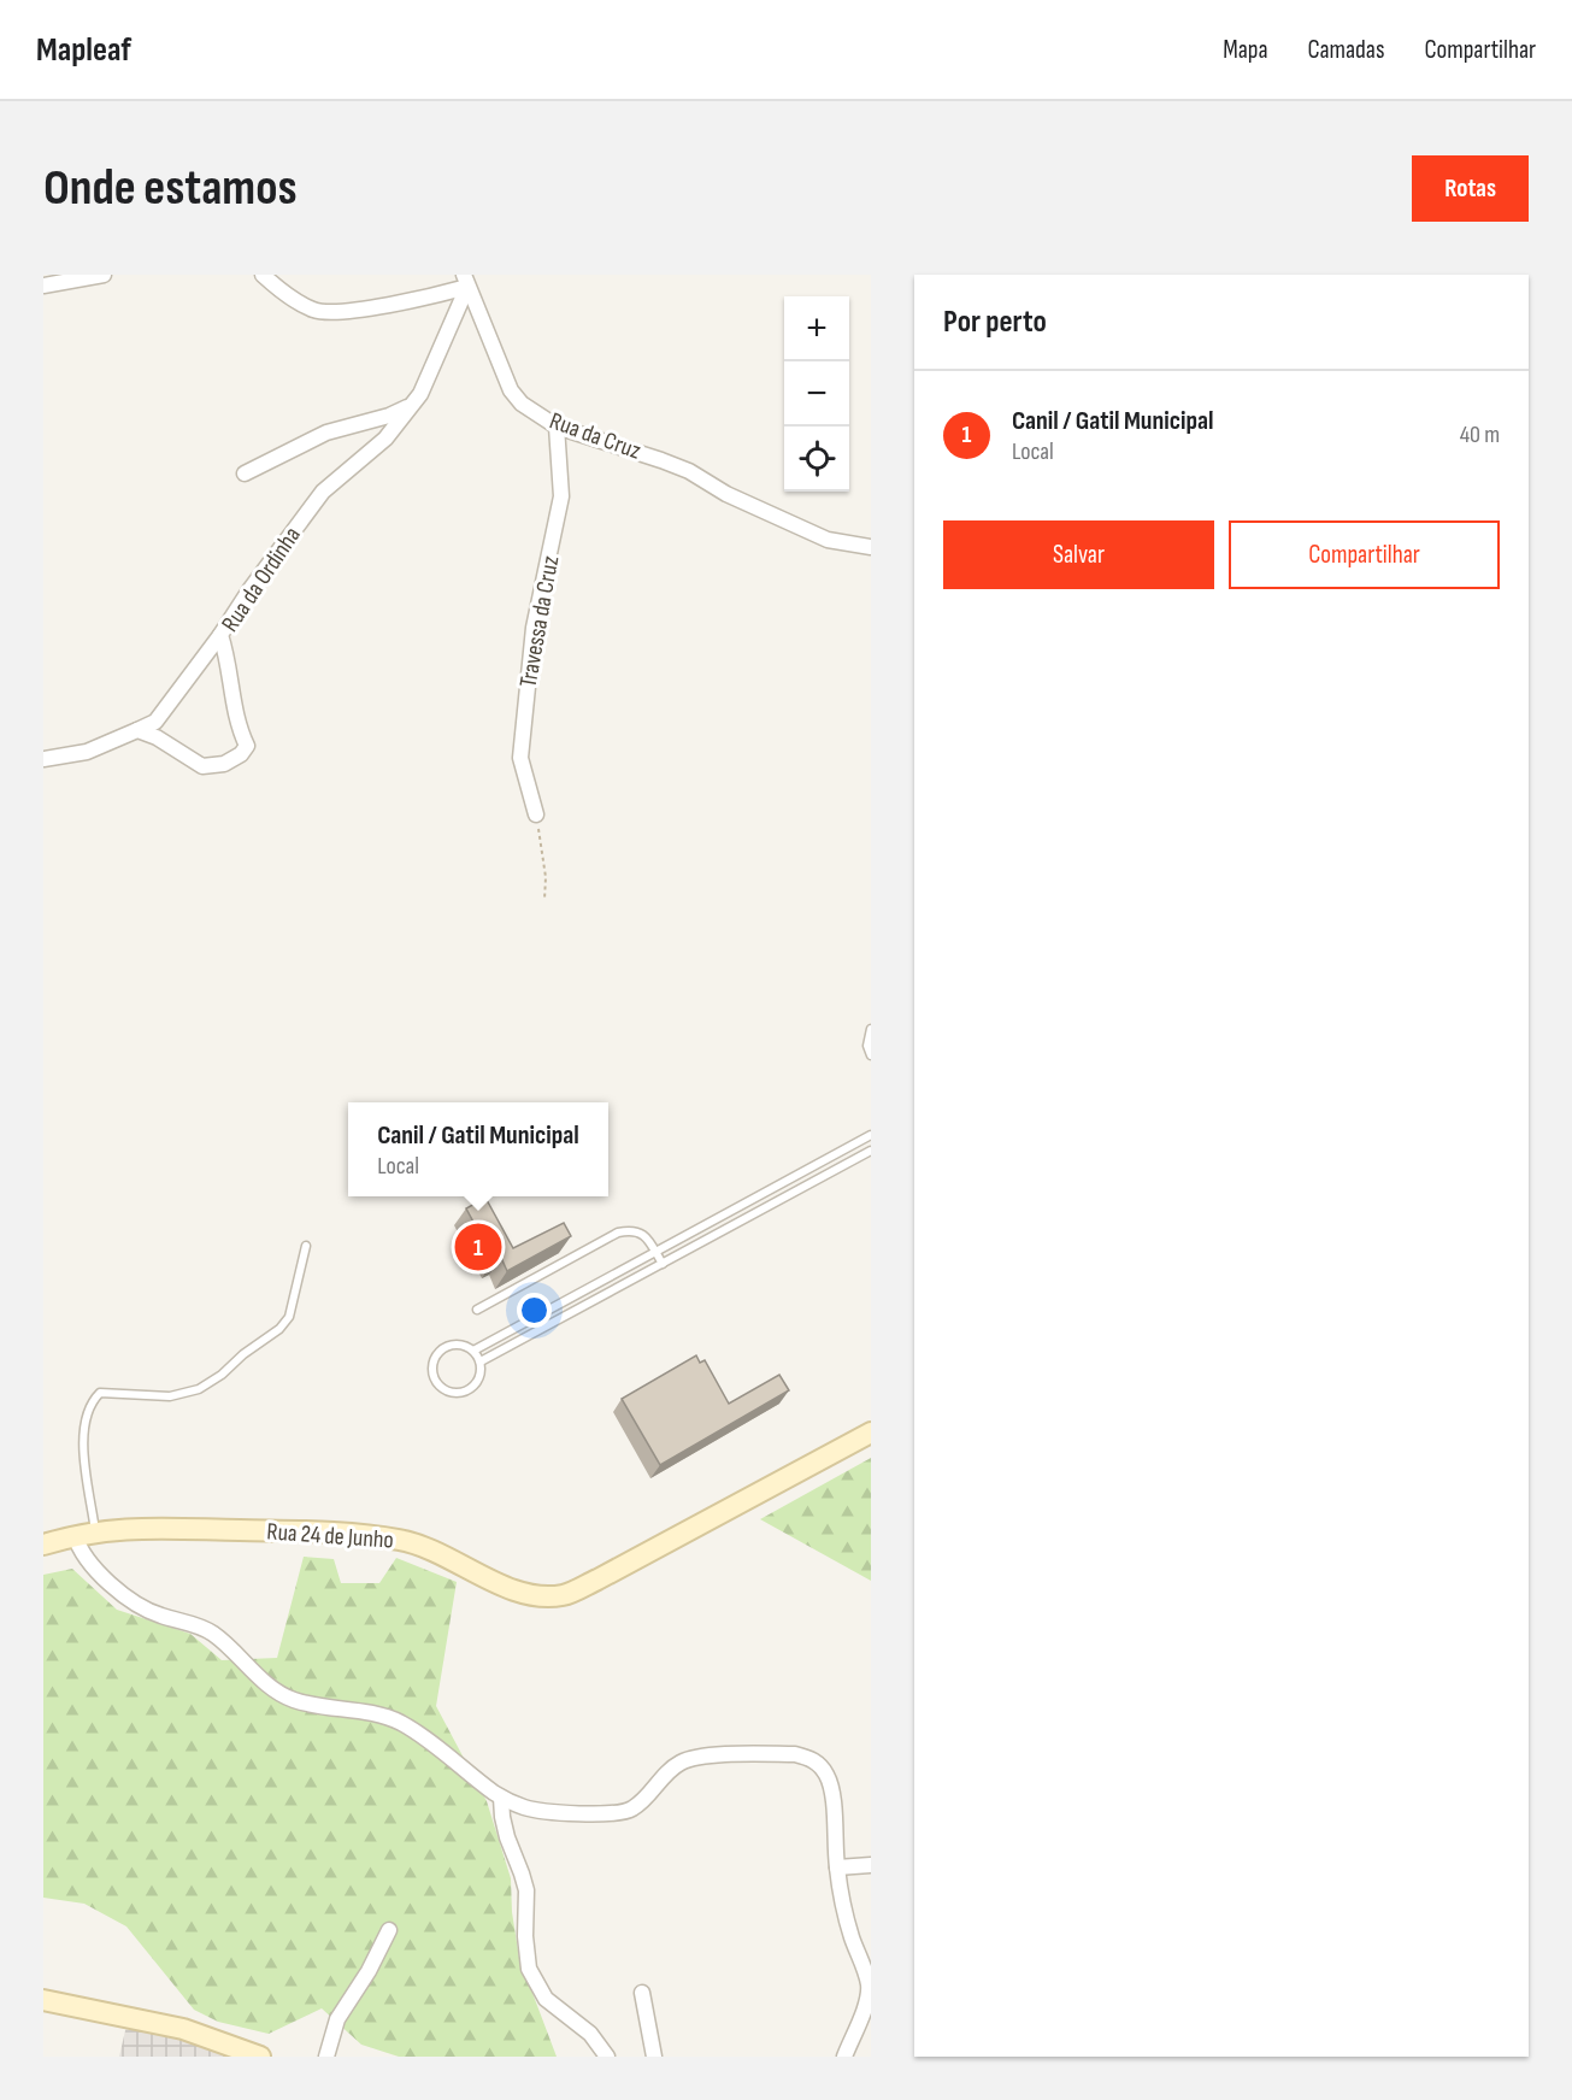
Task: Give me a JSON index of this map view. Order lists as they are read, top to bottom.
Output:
{
  "streets": {
    "main road": ["Rua 24 de Junho"],
    "street": ["Rua da Cruz", "Rua da Ordinha", "Travessa da Cruz"]
  },
  "crossings": [
    ["Rua da Cruz", "Rua da Ordinha"],
    ["Rua da Cruz", "Travessa da Cruz"]
  ],
  "page": {
    "header": "Mapleaf",
    "nav": ["Mapa", "Camadas", "Compartilhar"],
    "buttons": [
      "Rotas",
      ["Salvar", "Compartilhar"]
    ],
    "title": "Onde estamos",
    "heading": "Por perto",
    "map_buttons": ["+", "−"],
    "list": [
      {
        "mark": "1",
        "name": "Canil / Gatil Municipal",
        "note": "Local",
        "value": "40 m"
      }
    ],
    "popup": ["Canil / Gatil Municipal", "Local"],
    "pins": "1"
  }
}
